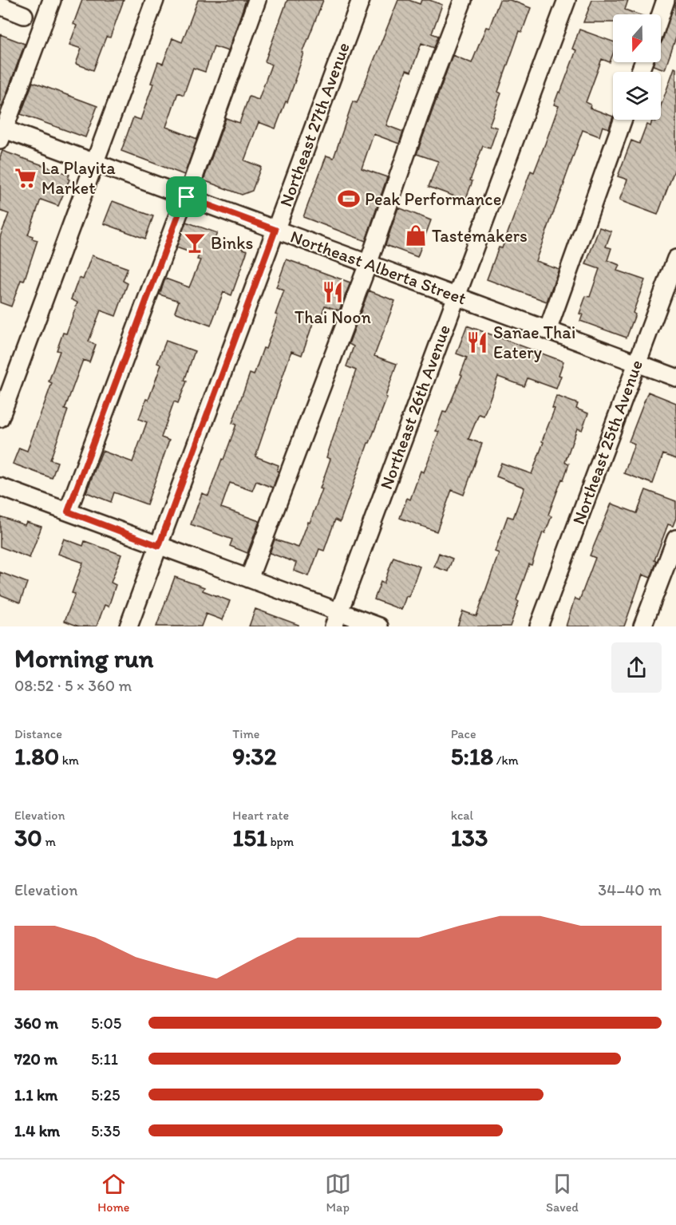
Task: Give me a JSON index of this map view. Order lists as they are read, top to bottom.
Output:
{
  "streets": {
    "street": [
      "Northeast 27th Avenue",
      "Northeast Alberta Street",
      "Northeast 26th Avenue",
      "Northeast 25th Avenue"
    ]
  },
  "crossings": [
    ["Northeast 27th Avenue", "Northeast Alberta Street"],
    ["Northeast Alberta Street", "Northeast 26th Avenue"],
    ["Northeast Alberta Street", "Northeast 25th Avenue"]
  ],
  "places": {
    "supermarket": ["La Playita Market"],
    "sports": ["Peak Performance"],
    "shop": ["Tastemakers"],
    "bar": ["Binks"],
    "restaurant": ["Thai Noon", "Sanae Thai Eatery"]
  },
  "north": "bottom",
  "page": {
    "heading": ["Morning run", "08:52 · 5 × 360 m"],
    "stats": [
      ["Distance", "1.80 km"],
      ["Time", "9:32"],
      ["Pace", "5:18 /km"],
      ["Elevation", "30 m"],
      ["Heart rate", "151 bpm"],
      ["kcal", "133"]
    ],
    "chart": ["Elevation", "34–40 m"],
    "list": [
      {
        "name": "360 m",
        "note": "5:05"
      },
      {
        "name": "720 m",
        "note": "5:11"
      },
      {
        "name": "1.1 km",
        "note": "5:25"
      },
      {
        "name": "1.4 km",
        "note": "5:35"
      }
    ],
    "tabs": ["Home", "Map", "Saved"]
  }
}
